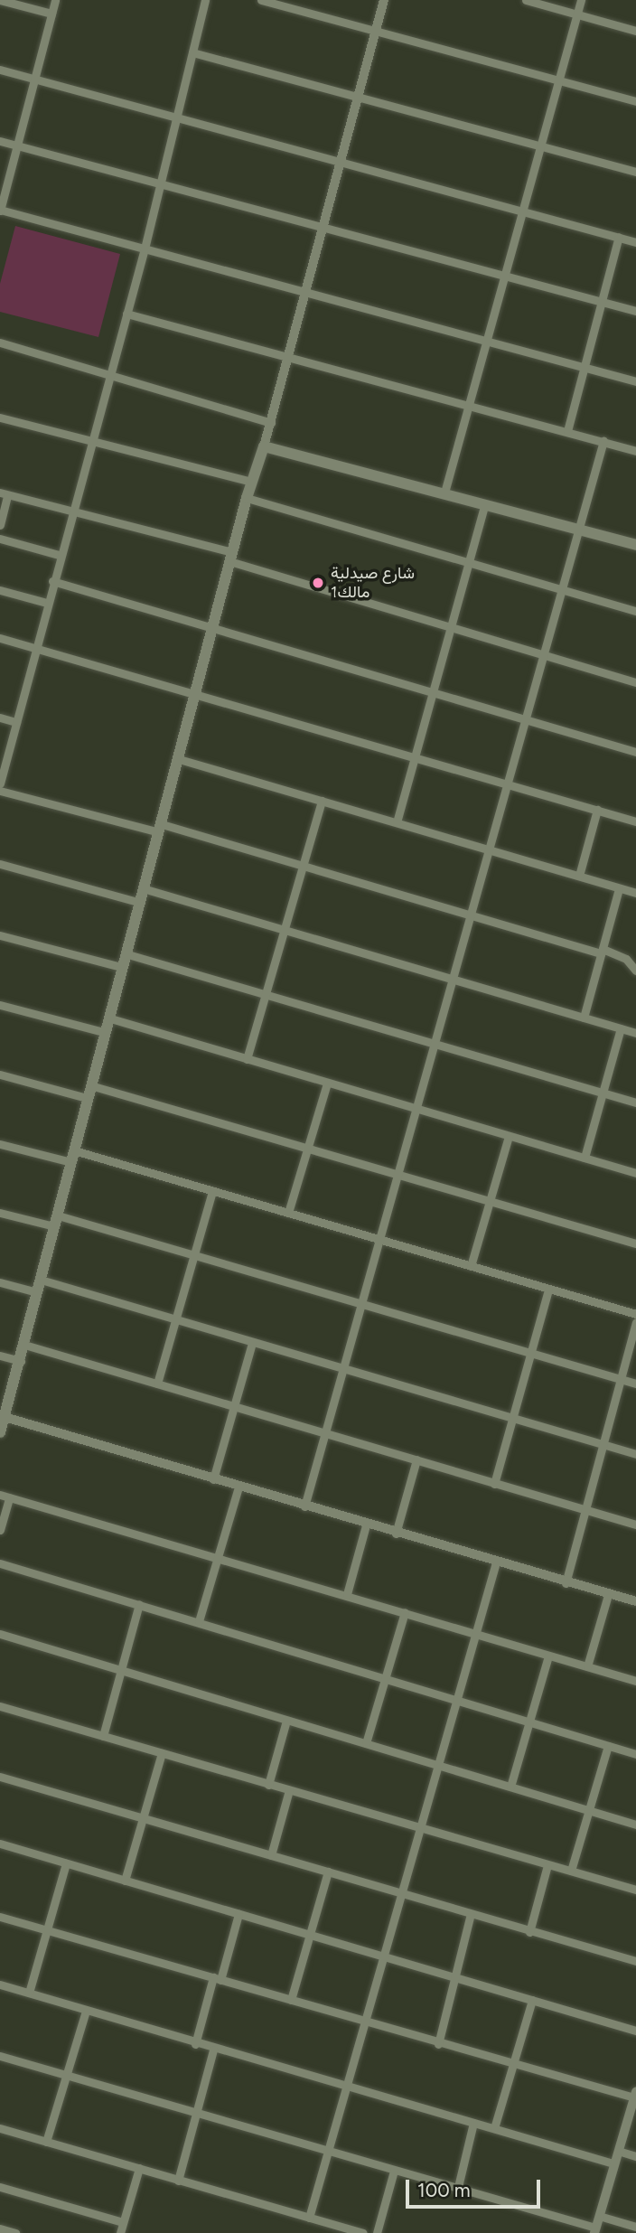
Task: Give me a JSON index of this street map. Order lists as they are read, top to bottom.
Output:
{
  "places": ["شارع صيدلية مالك1"],
  "scale_bar": "100 m"
}
